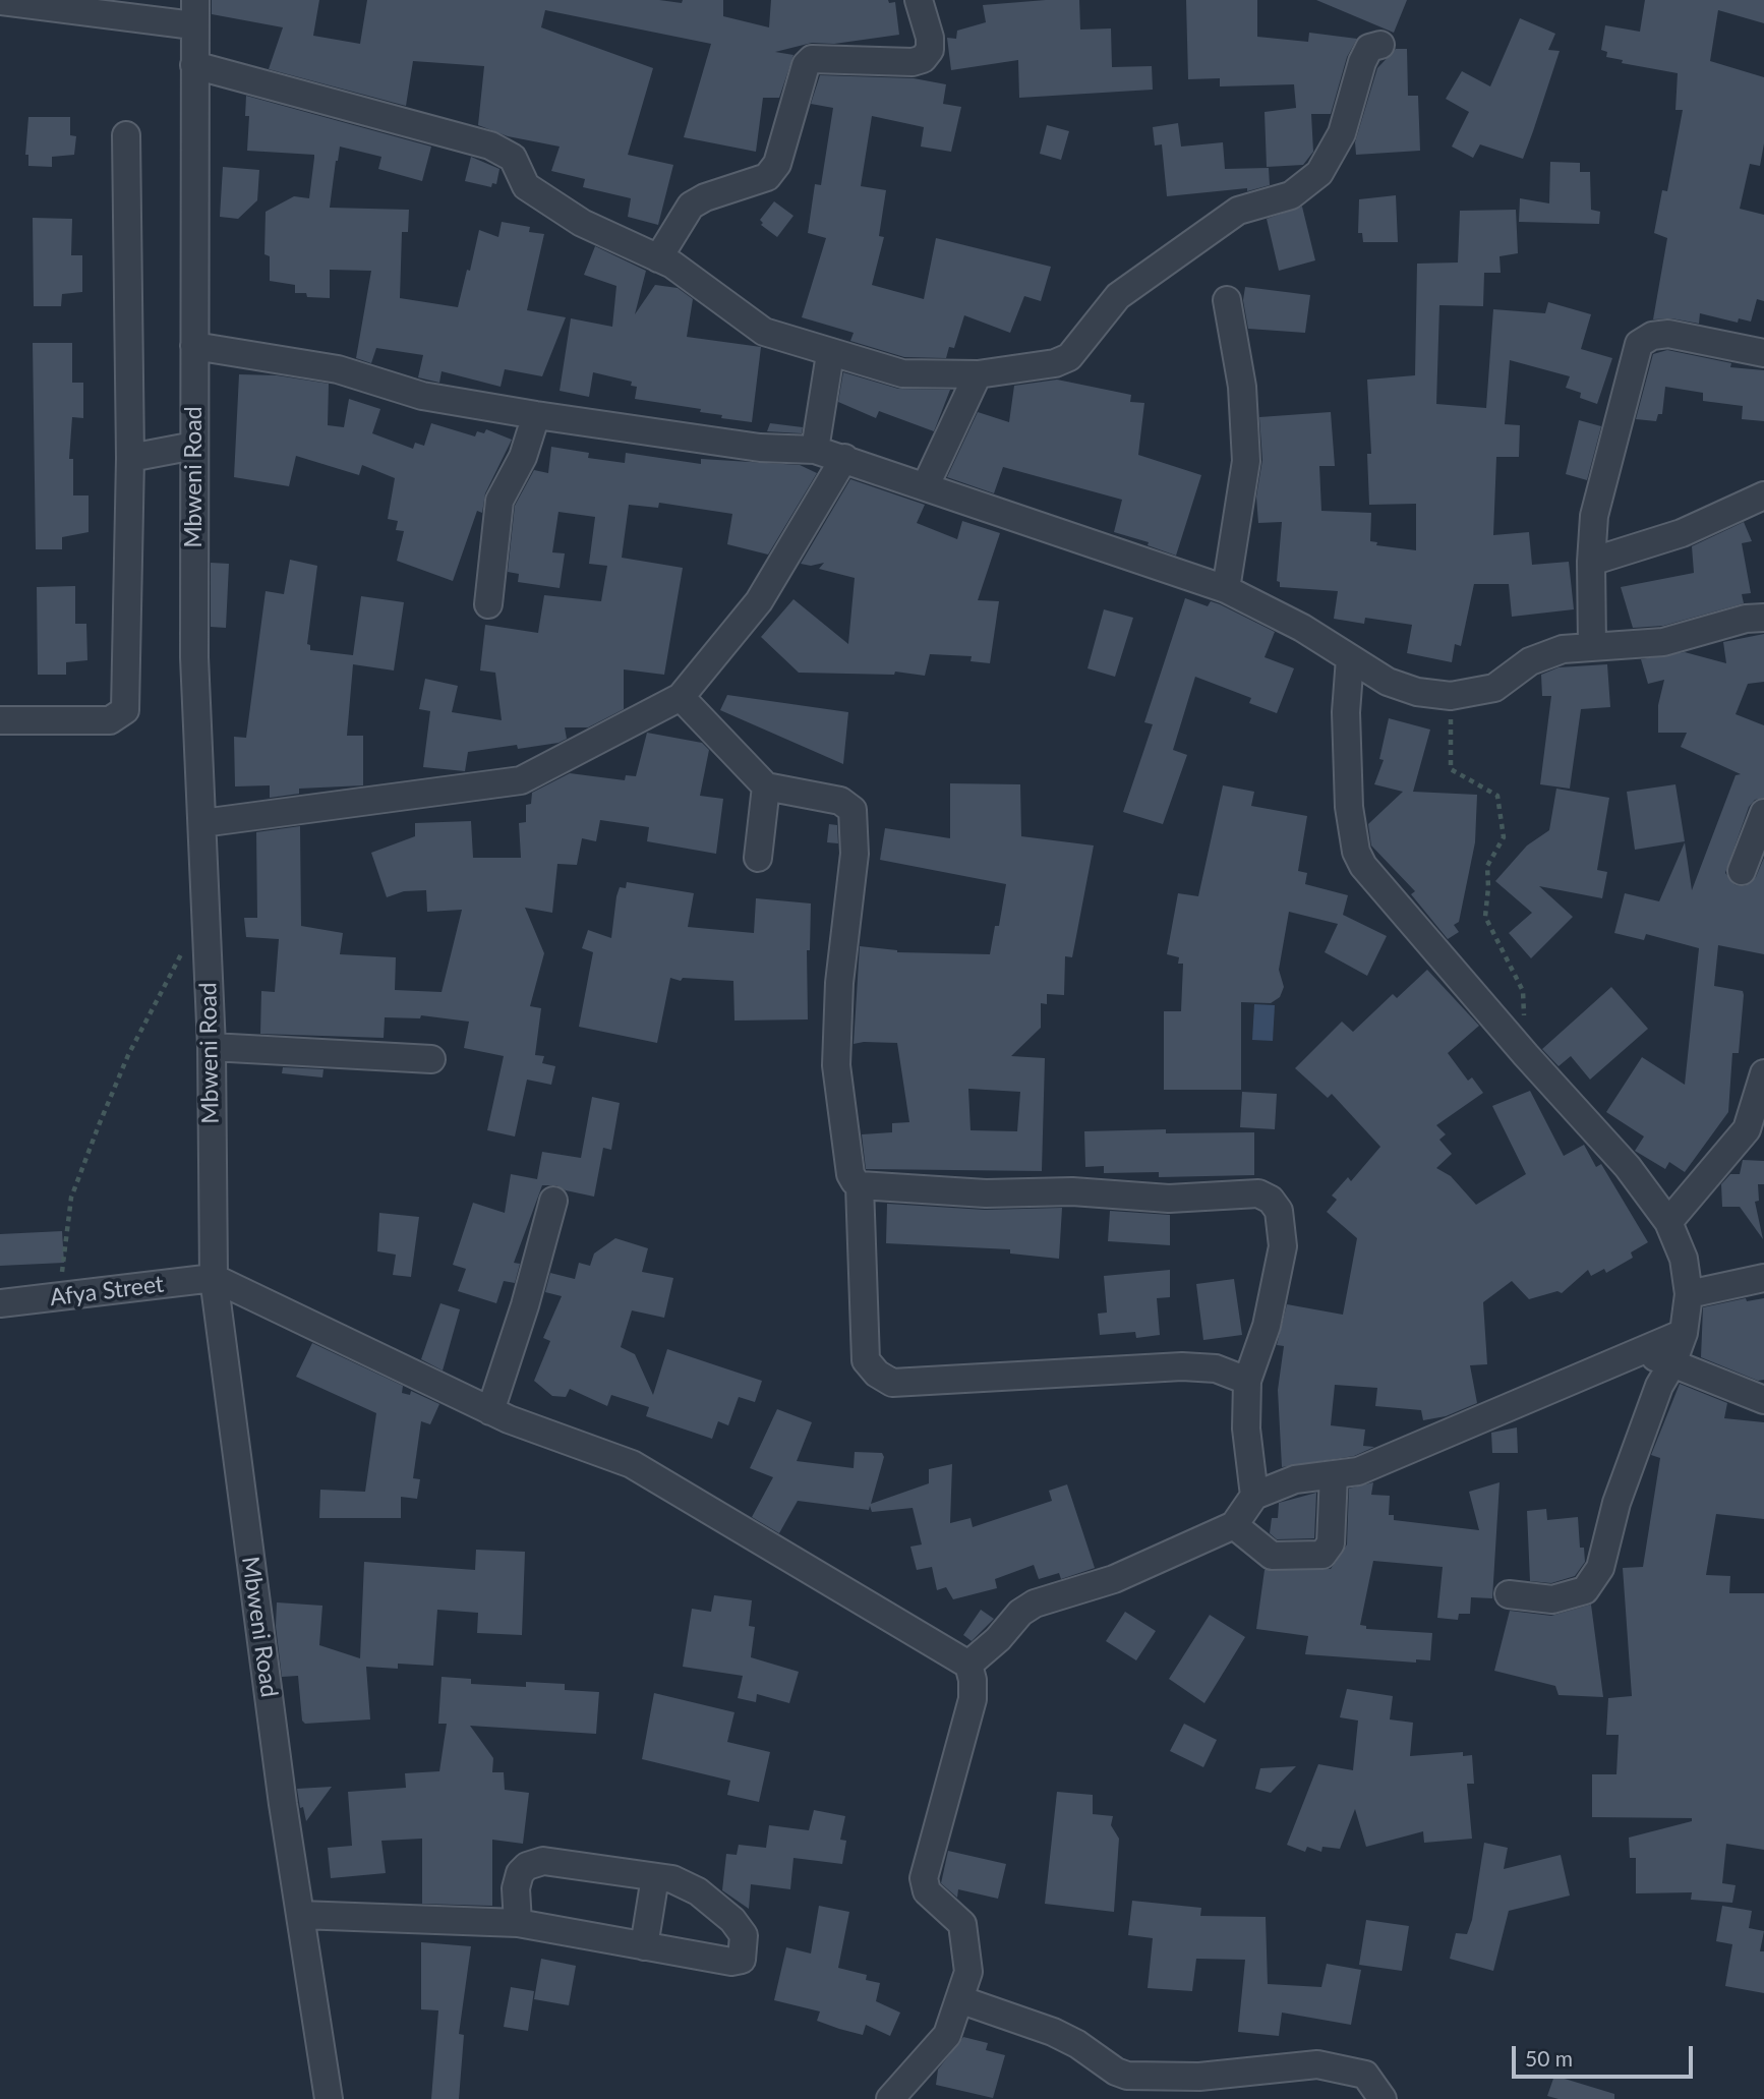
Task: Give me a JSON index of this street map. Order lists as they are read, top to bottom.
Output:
{
  "streets": {
    "street": ["Mbweni Road", "Afya Street"]
  },
  "crossings": [
    ["Mbweni Road", "Afya Street"]
  ],
  "scale_bar": "50 m"
}
